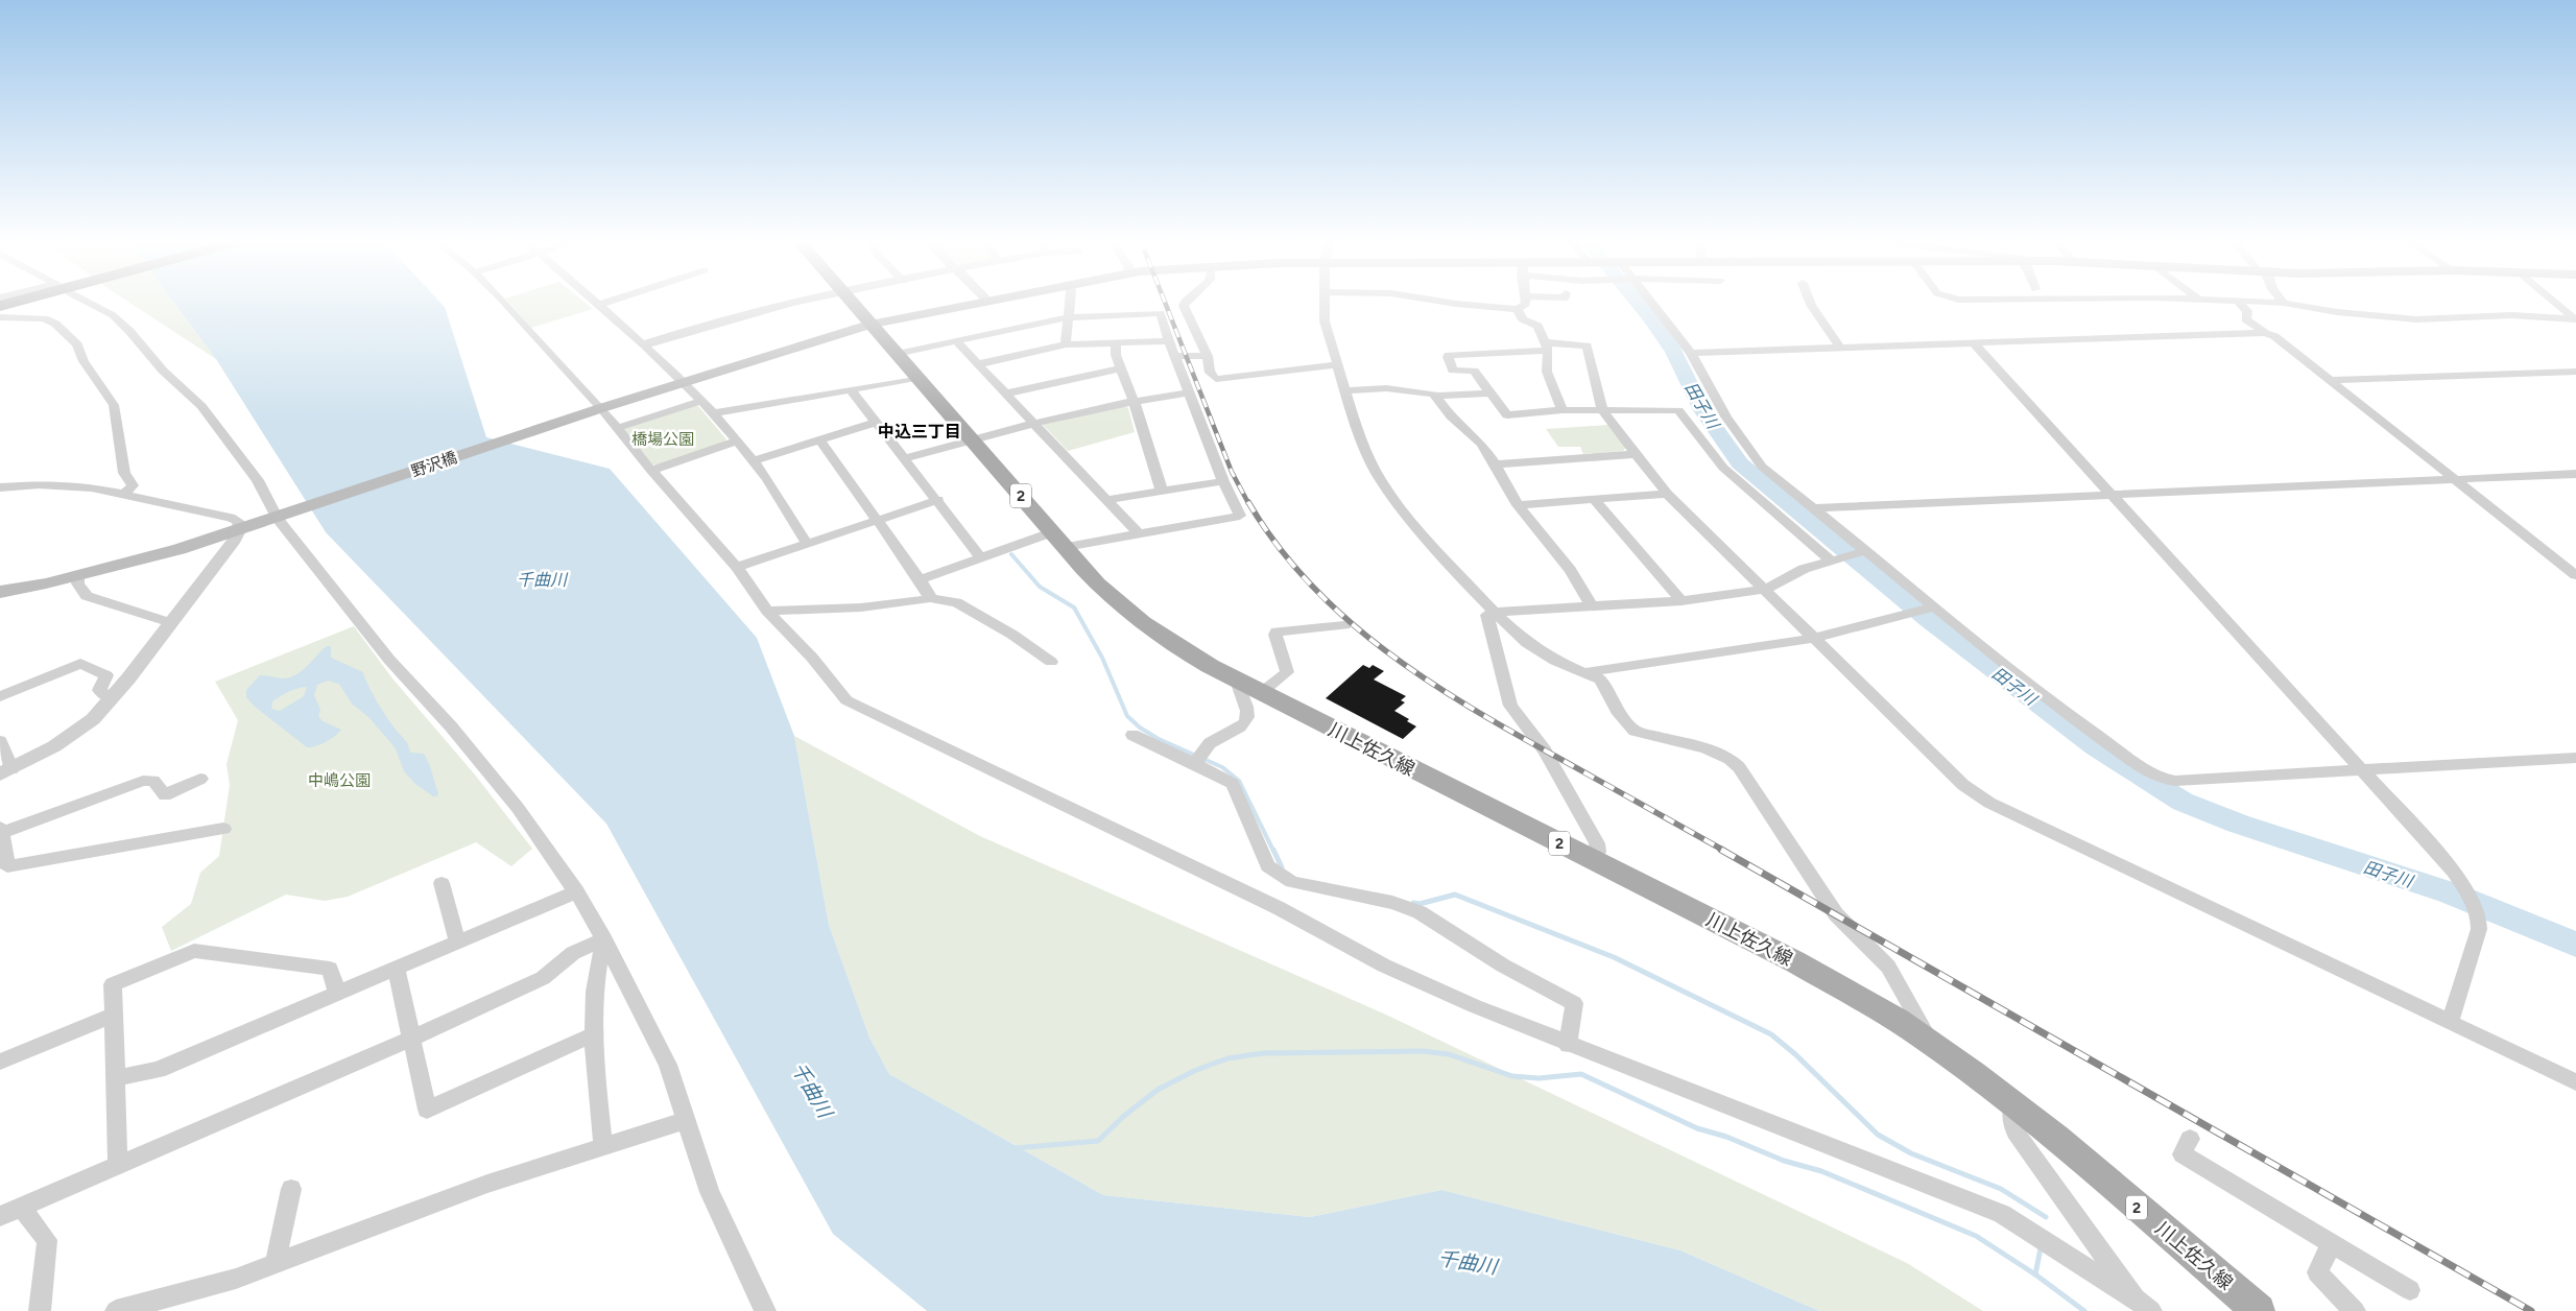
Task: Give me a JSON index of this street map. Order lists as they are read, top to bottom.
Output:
{
  "streets": {
    "main road": ["野沢橋", "2", "川上佐久線"]
  },
  "crossings": [
    ["野沢橋", "2"],
    ["2", "川上佐久線"]
  ],
  "districts": ["中込三丁目"],
  "water": ["田子川", "千曲川"],
  "parks": ["橋場公園", "中嶋公園"]
}
